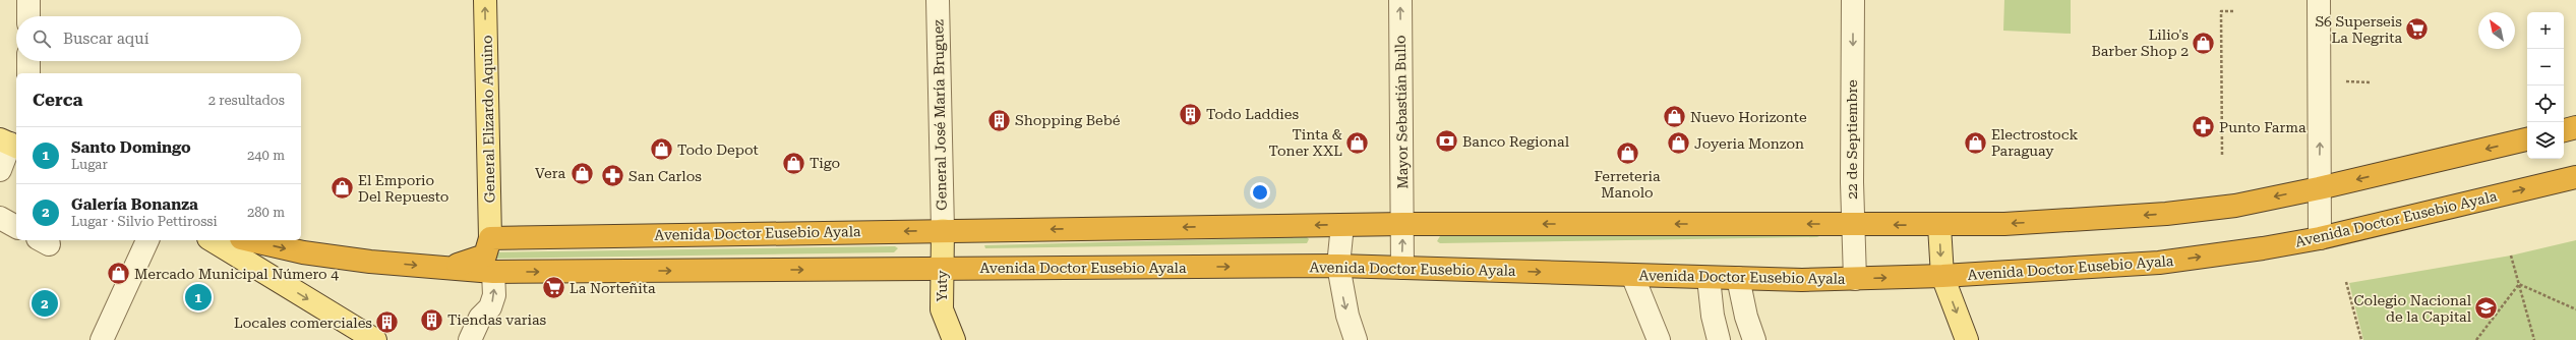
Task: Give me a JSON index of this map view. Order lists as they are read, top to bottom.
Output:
{
  "streets": {
    "highway": ["Avenida Doctor Eusebio Ayala"],
    "main road": ["General Elizardo Aquino", "Yuty"],
    "street": ["Mayor Sebastián Bullo", "General José María Bruguez", "22 de Septiembre"]
  },
  "crossings": [
    ["Mayor Sebastián Bullo", "Avenida Doctor Eusebio Ayala"],
    ["General José María Bruguez", "Avenida Doctor Eusebio Ayala"],
    ["General José María Bruguez", "Yuty"],
    ["General Elizardo Aquino", "Avenida Doctor Eusebio Ayala"],
    ["22 de Septiembre", "Avenida Doctor Eusebio Ayala"],
    ["Avenida Doctor Eusebio Ayala", "Yuty"]
  ],
  "one_way": ["Mayor Sebastián Bullo", "General Elizardo Aquino", "22 de Septiembre"],
  "places": {
    "supermarket": ["S6 Superseis La Negrita", "La Norteñita"],
    "shop": [
      "Lilio's Barber Shop 2",
      "Nuevo Horizonte",
      "Tinta & Toner XXL",
      "Electrostock Paraguay",
      "Joyeria Monzon",
      "Todo Depot",
      "Ferreteria Manolo",
      "Tigo",
      "Vera",
      "El Emporio Del Repuesto",
      "Mercado Municipal Número 4"
    ],
    "building": [
      "Todo Laddies",
      "Shopping Bebé",
      "Tiendas varias",
      "Locales comerciales"
    ],
    "pharmacy": ["Punto Farma", "San Carlos"],
    "bank": ["Banco Regional"],
    "school or university": ["Colegio Nacional de la Capital"]
  },
  "north": "top left",
  "page": {
    "map_buttons": ["+", "−"],
    "search": "Buscar aquí",
    "heading": ["Cerca", "2 resultados"],
    "list": [
      {
        "mark": "1",
        "name": "Santo Domingo",
        "note": "Lugar",
        "value": "240 m"
      },
      {
        "mark": "2",
        "name": "Galería Bonanza",
        "note": "Lugar · Silvio Pettirossi",
        "value": "280 m"
      }
    ],
    "pins": ["1", "2"]
  }
}
